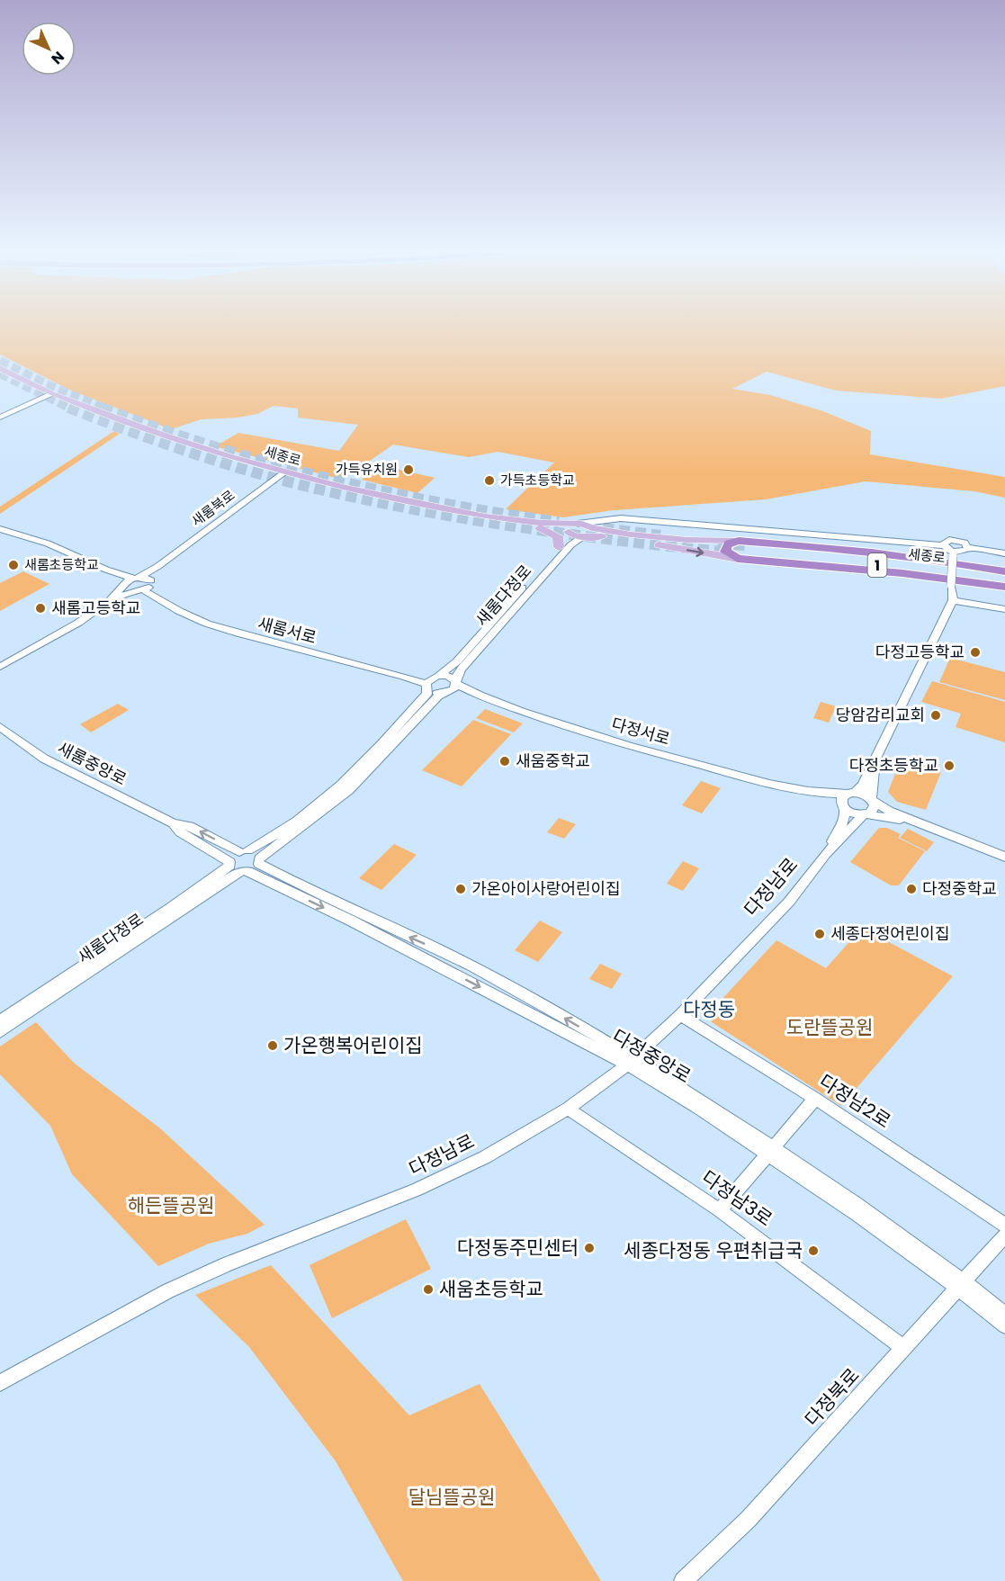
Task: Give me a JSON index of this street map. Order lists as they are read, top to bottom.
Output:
{
  "streets": {
    "highway": ["세종로", "1"],
    "street": [
      "새롬북로",
      "새롬다정로",
      "새롬서로",
      "다정서로",
      "새롬중앙로",
      "다정남로",
      "다정중앙로",
      "다정남2로",
      "다정남3로",
      "다정북로"
    ]
  },
  "crossings": [
    ["세종로", "새롬북로"],
    ["세종로", "새롬다정로"],
    ["새롬북로", "새롬서로"],
    ["새롬다정로", "새롬서로"],
    ["새롬다정로", "새롬중앙로"],
    ["새롬다정로", "다정중앙로"],
    ["새롬중앙로", "다정중앙로"],
    ["다정남로", "다정중앙로"],
    ["다정남로", "다정남2로"],
    ["다정남로", "다정남3로"],
    ["다정중앙로", "다정북로"],
    ["다정남3로", "다정북로"]
  ],
  "districts": ["다정동"],
  "parks": ["도란뜰공원", "해든뜰공원", "달님뜰공원"],
  "places": [
    "가득유치원",
    "가득초등학교",
    "새롬초등학교",
    "새롬고등학교",
    "다정고등학교",
    "당암감리교회",
    "새움중학교",
    "다정초등학교",
    "가온아이사랑어린이집",
    "다정중학교",
    "세종다정어린이집",
    "가온행복어린이집",
    "다정동주민센터",
    "세종다정동 우편취급국",
    "새움초등학교"
  ],
  "north": "bottom right"
}
